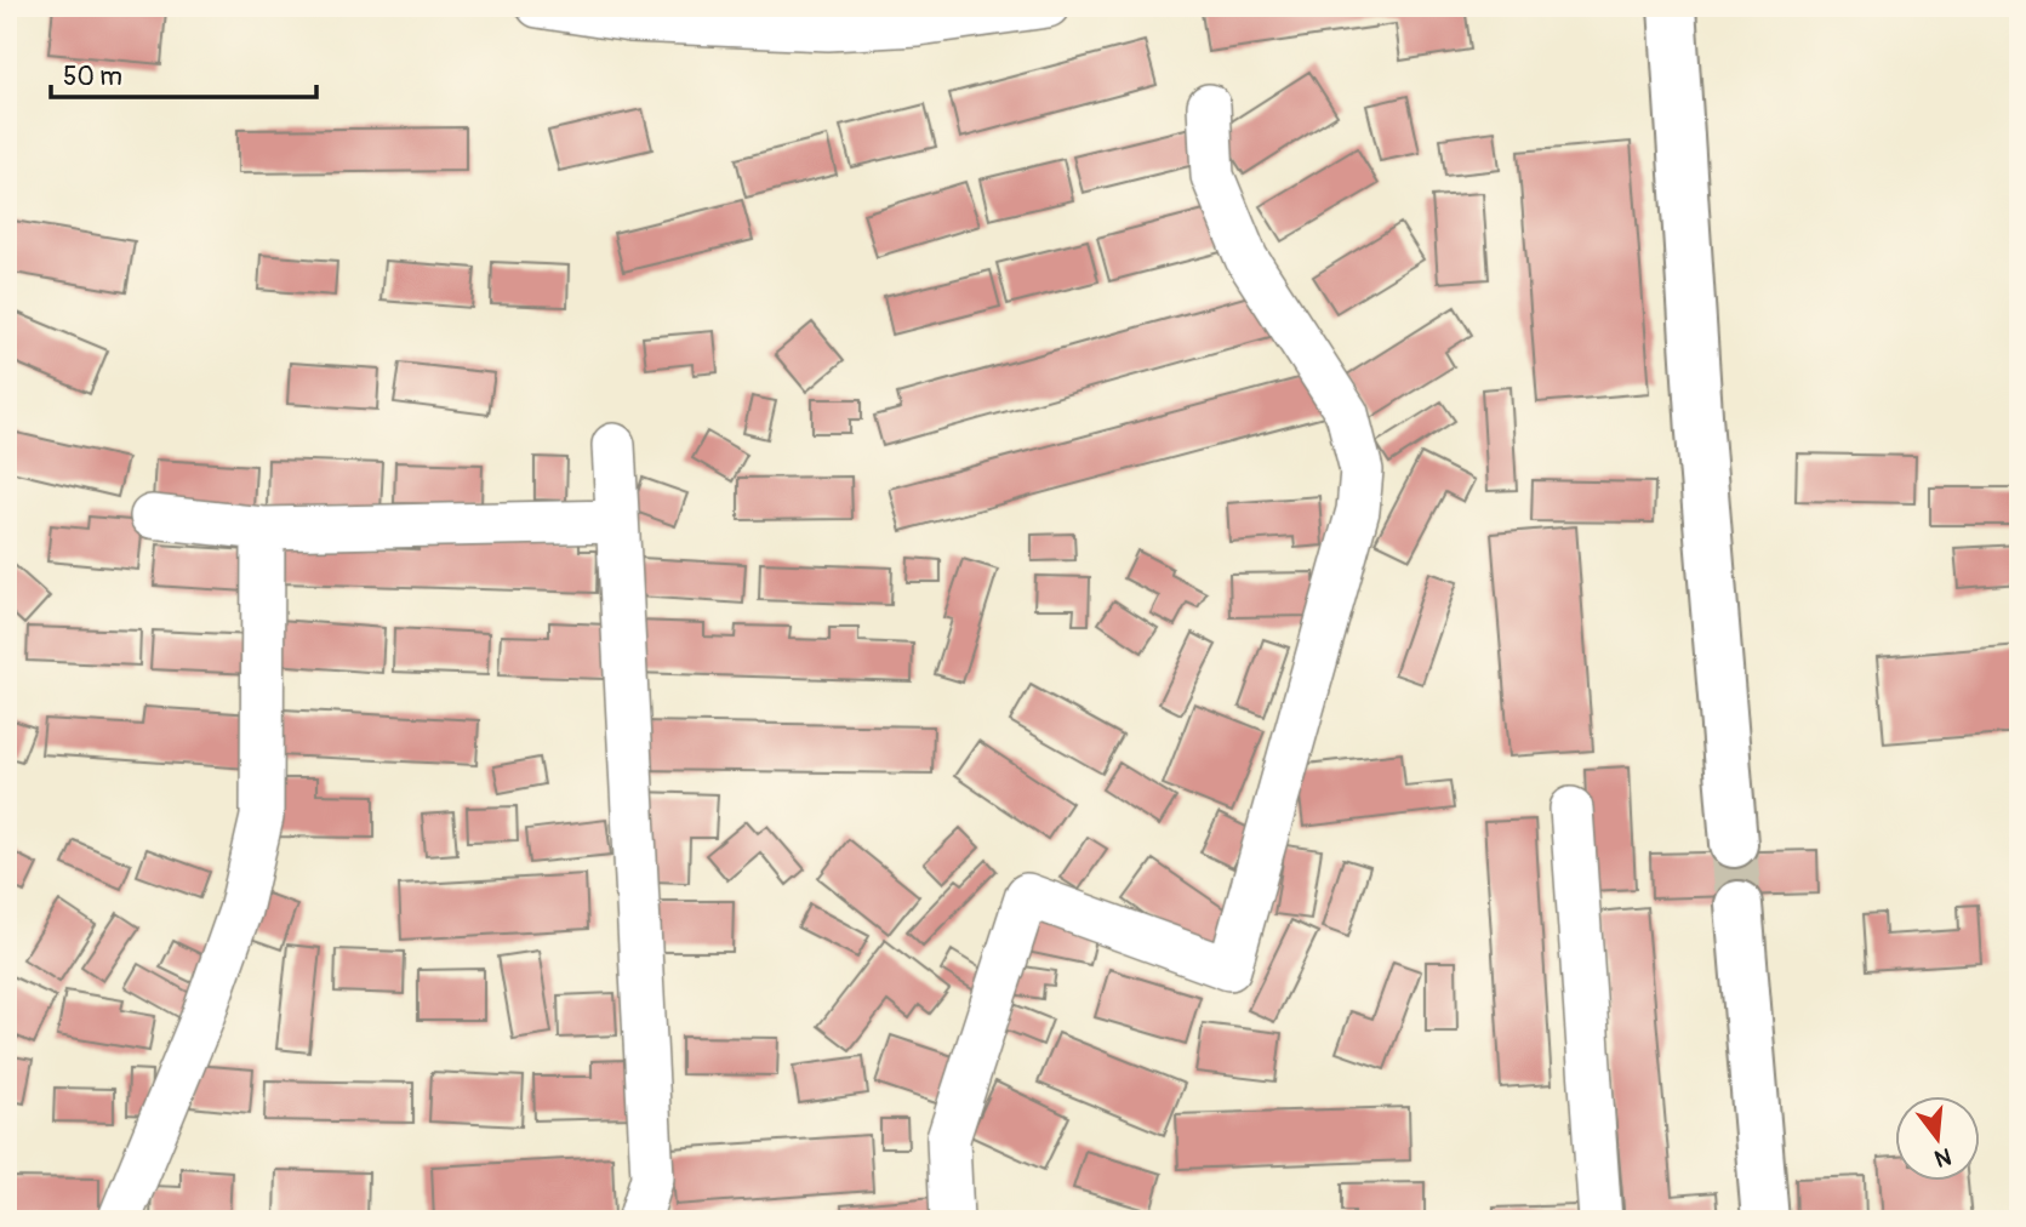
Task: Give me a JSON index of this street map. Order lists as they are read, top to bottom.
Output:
{
  "scale_bar": "50 m",
  "north": "bottom"
}
